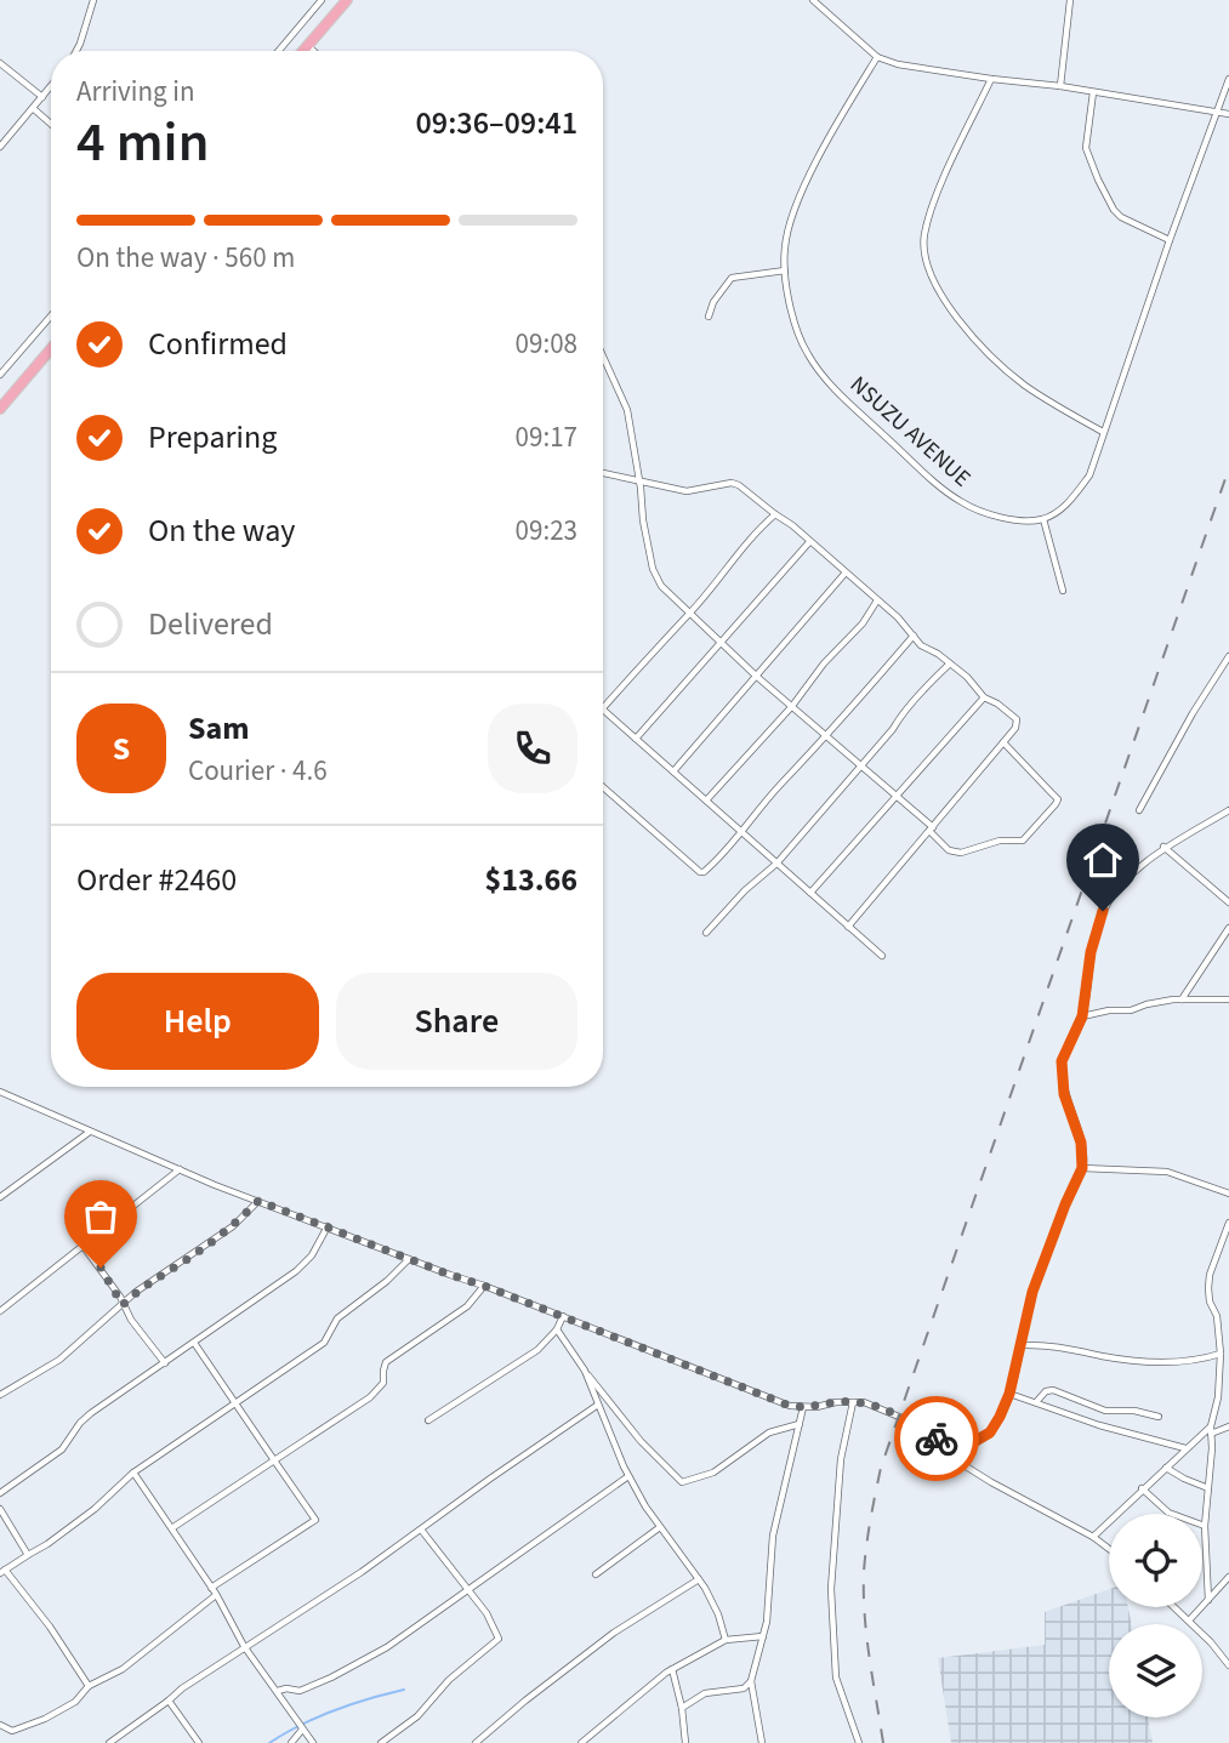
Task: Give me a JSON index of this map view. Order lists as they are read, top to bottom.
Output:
{
  "streets": {
    "street": ["NSUZU AVENUE"]
  },
  "page": {
    "heading": ["4 min", "Arriving in", "09:36–09:41"],
    "panel": [
      "Sam",
      "Courier · 4.6",
      "Order #2460",
      "$13.66"
    ],
    "bar": "On the way · 560 m",
    "list": [
      ["Confirmed", "09:08"],
      ["Preparing", "09:17"],
      ["On the way", "09:23"],
      "Delivered"
    ],
    "round": "S",
    "buttons": ["Help", "Share"]
  }
}
